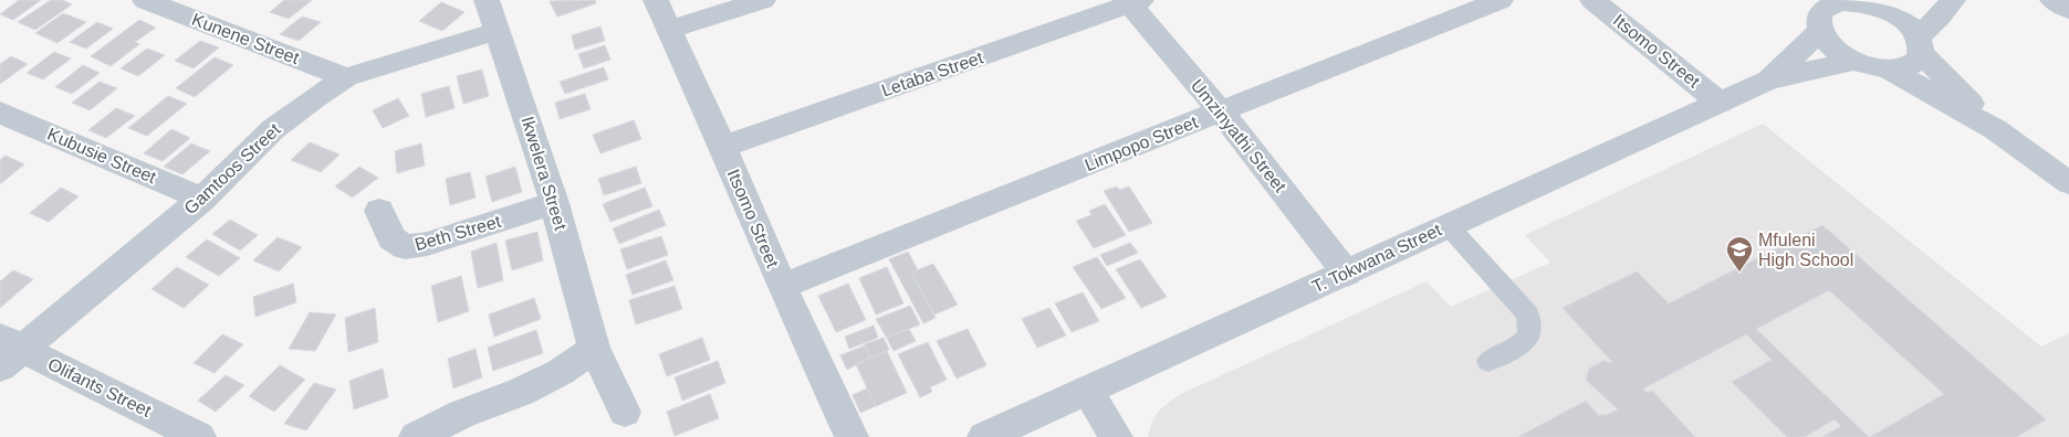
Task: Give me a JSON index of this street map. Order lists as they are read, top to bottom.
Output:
{
  "streets": {
    "street": [
      "Kunene Street",
      "Itsomo Street",
      "Letaba Street",
      "Umzinyathi Street",
      "Limpopo Street",
      "Kubusie Street",
      "Gamtoos Street",
      "Ikwelera Street",
      "Beth Street",
      "T. Tokwana Street",
      "Olifants Street"
    ]
  },
  "crossings": [
    ["Kunene Street", "Gamtoos Street"],
    ["Itsomo Street", "Letaba Street"],
    ["Itsomo Street", "Limpopo Street"],
    ["Itsomo Street", "T. Tokwana Street"],
    ["Letaba Street", "Umzinyathi Street"],
    ["Umzinyathi Street", "Limpopo Street"],
    ["Umzinyathi Street", "T. Tokwana Street"],
    ["Kubusie Street", "Gamtoos Street"],
    ["Gamtoos Street", "Ikwelera Street"],
    ["Gamtoos Street", "Olifants Street"],
    ["Ikwelera Street", "Beth Street"]
  ],
  "places": {
    "school or university": ["Mfuleni High School"]
  }
}
